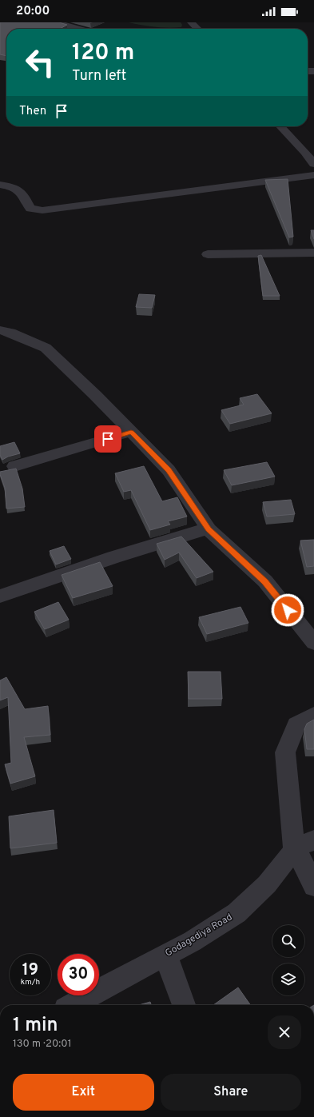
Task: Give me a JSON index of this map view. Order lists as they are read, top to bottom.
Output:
{
  "streets": {
    "street": ["Godagediya Road"]
  },
  "page": {
    "status": "20:00",
    "turn": ["120 m", "Turn left"],
    "then": "Then",
    "speed": "19 km/h",
    "limit": "30",
    "heading": ["1 min", "130 m · 20:01"],
    "buttons": ["Exit", "Share"]
  }
}
